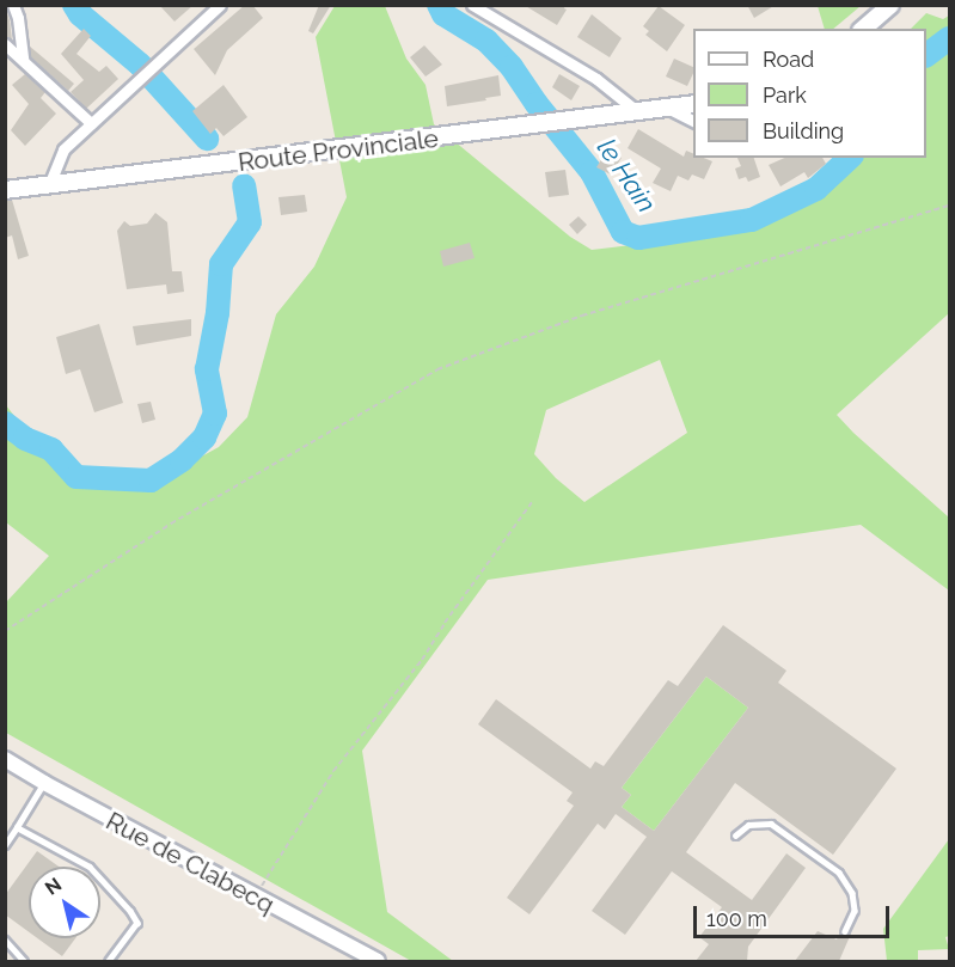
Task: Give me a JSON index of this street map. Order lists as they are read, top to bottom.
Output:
{
  "streets": {
    "main road": ["Route Provinciale"],
    "street": ["Rue de Clabecq"]
  },
  "water": ["le Hain"],
  "legend": ["Road", "Park", "Building"],
  "scale_bar": "100 m",
  "north": "top left"
}
